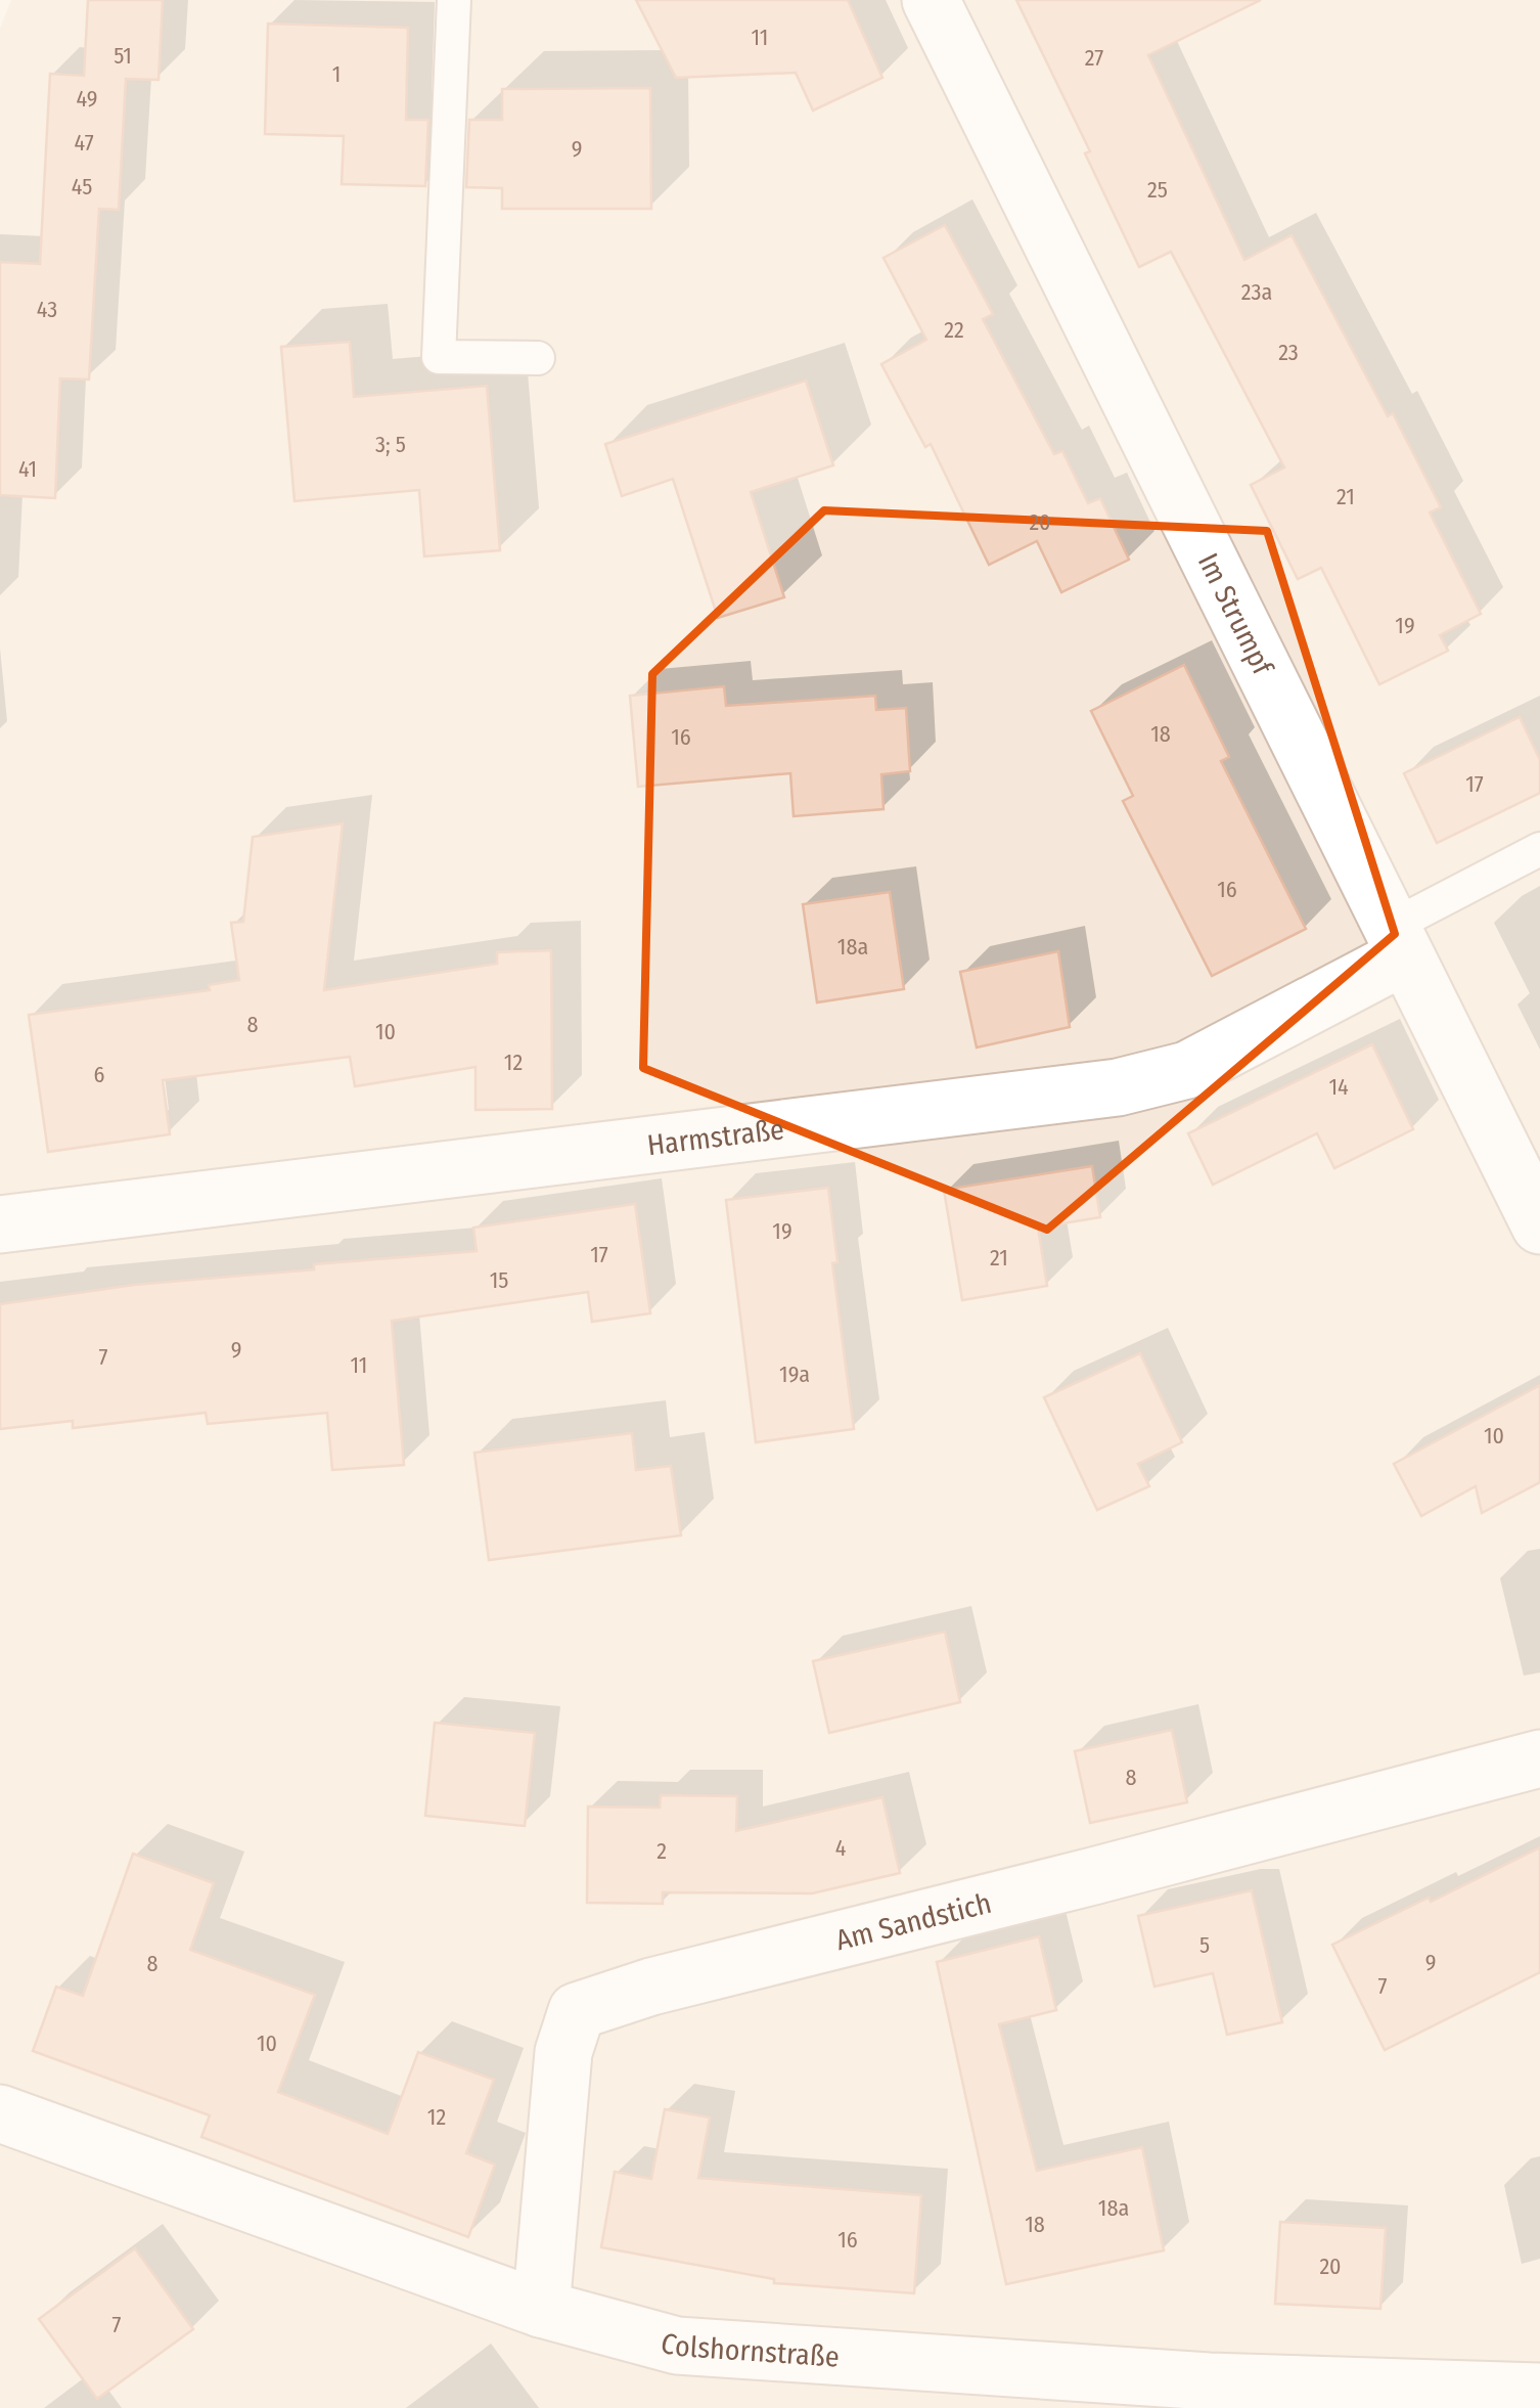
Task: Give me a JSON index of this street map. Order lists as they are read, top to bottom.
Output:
{
  "streets": {
    "street": [
      "Im Strumpf",
      "Harmstraße",
      "Am Sandstich",
      "Colshornstraße"
    ]
  },
  "crossings": [
    ["Im Strumpf", "Harmstraße"],
    ["Am Sandstich", "Colshornstraße"]
  ],
  "house_numbers": [
    "11",
    "51",
    "27",
    "1",
    "49",
    "47",
    "9",
    "45",
    "25",
    "23a",
    "43",
    "22",
    "23",
    "3; 5",
    "41",
    "21",
    "20",
    "19",
    "18",
    "16",
    "17",
    "16",
    "18a",
    "8",
    "10",
    "12",
    "6",
    "14",
    "19",
    "17",
    "21",
    "15",
    "9",
    "7",
    "11",
    "19a",
    "10",
    "8",
    "4",
    "2",
    "5",
    "9",
    "8",
    "7",
    "10",
    "12",
    "18a",
    "18",
    "16",
    "20",
    "7"
  ]
}
